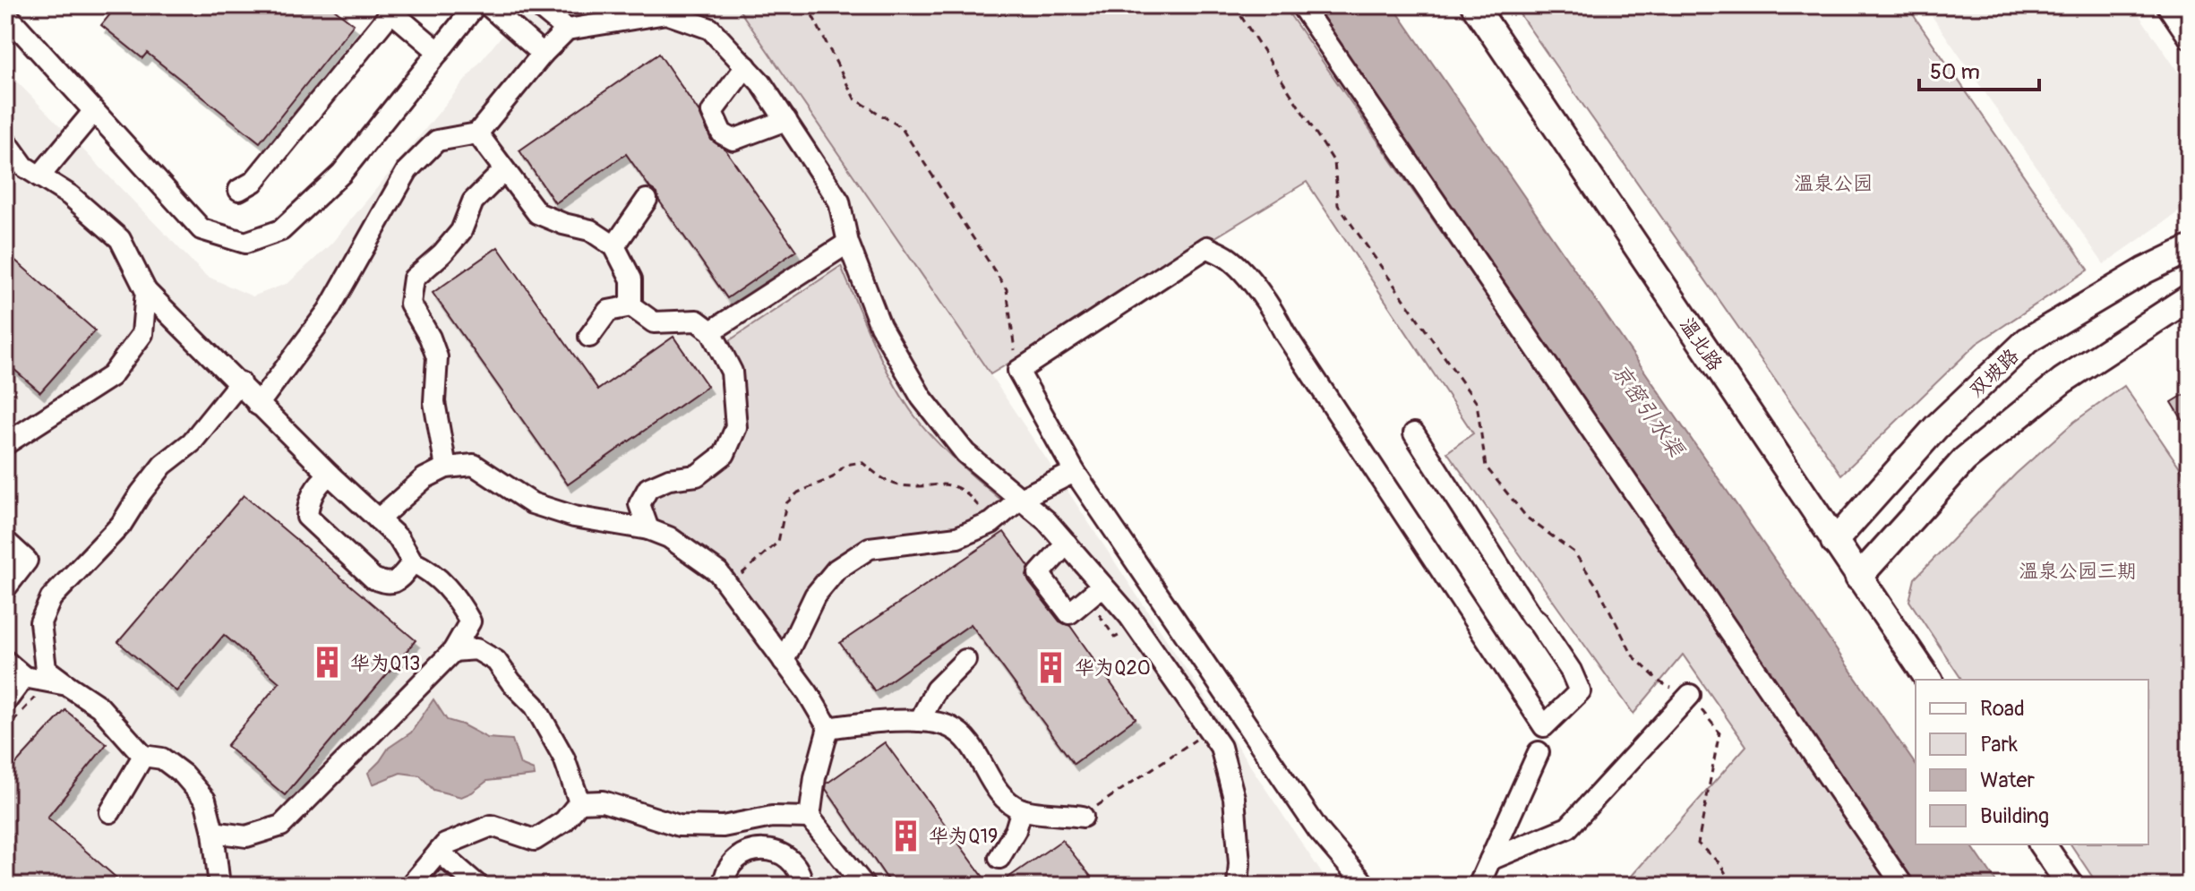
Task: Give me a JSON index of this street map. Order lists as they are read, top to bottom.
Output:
{
  "streets": {
    "main road": ["温北路", "双坡路"]
  },
  "crossings": [
    ["温北路", "双坡路"]
  ],
  "water": ["京密引水渠"],
  "parks": ["温泉公园", "温泉公园三期"],
  "places": {
    "building": ["华为Q13", "华为Q20", "华为Q19"]
  },
  "legend": [
    "Road",
    "Park",
    "Water",
    "Building"
  ],
  "scale_bar": "50 m"
}
